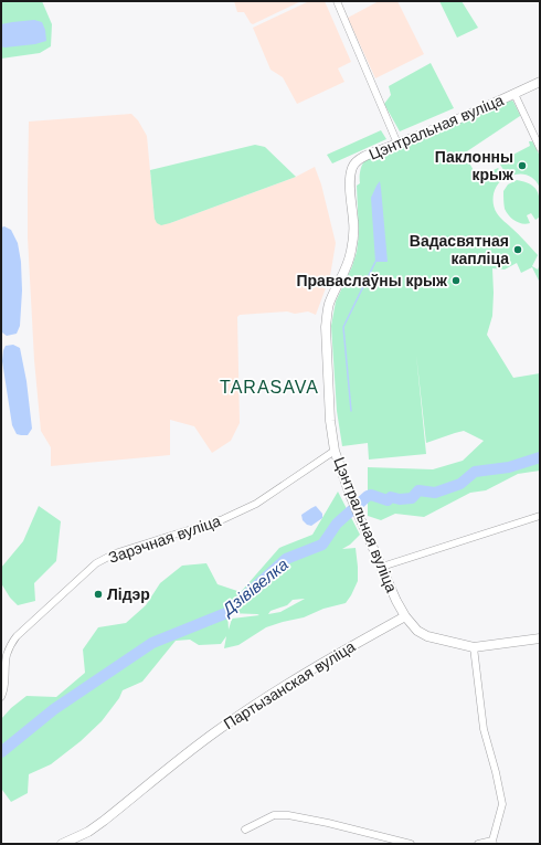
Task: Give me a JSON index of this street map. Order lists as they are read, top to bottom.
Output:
{
  "streets": {
    "street": ["Цэнтральная вуліца", "Зарэчная вуліца", "Партызанская вуліца"]
  },
  "crossings": [
    ["Цэнтральная вуліца", "Зарэчная вуліца"],
    ["Цэнтральная вуліца", "Партызанская вуліца"]
  ],
  "districts": ["TARASAVA"],
  "water": ["Дзівівелка"],
  "places": [
    "Паклонны крыж",
    "Вадасвятная капліца",
    "Праваслаўны крыж",
    "Лідэр"
  ]
}
